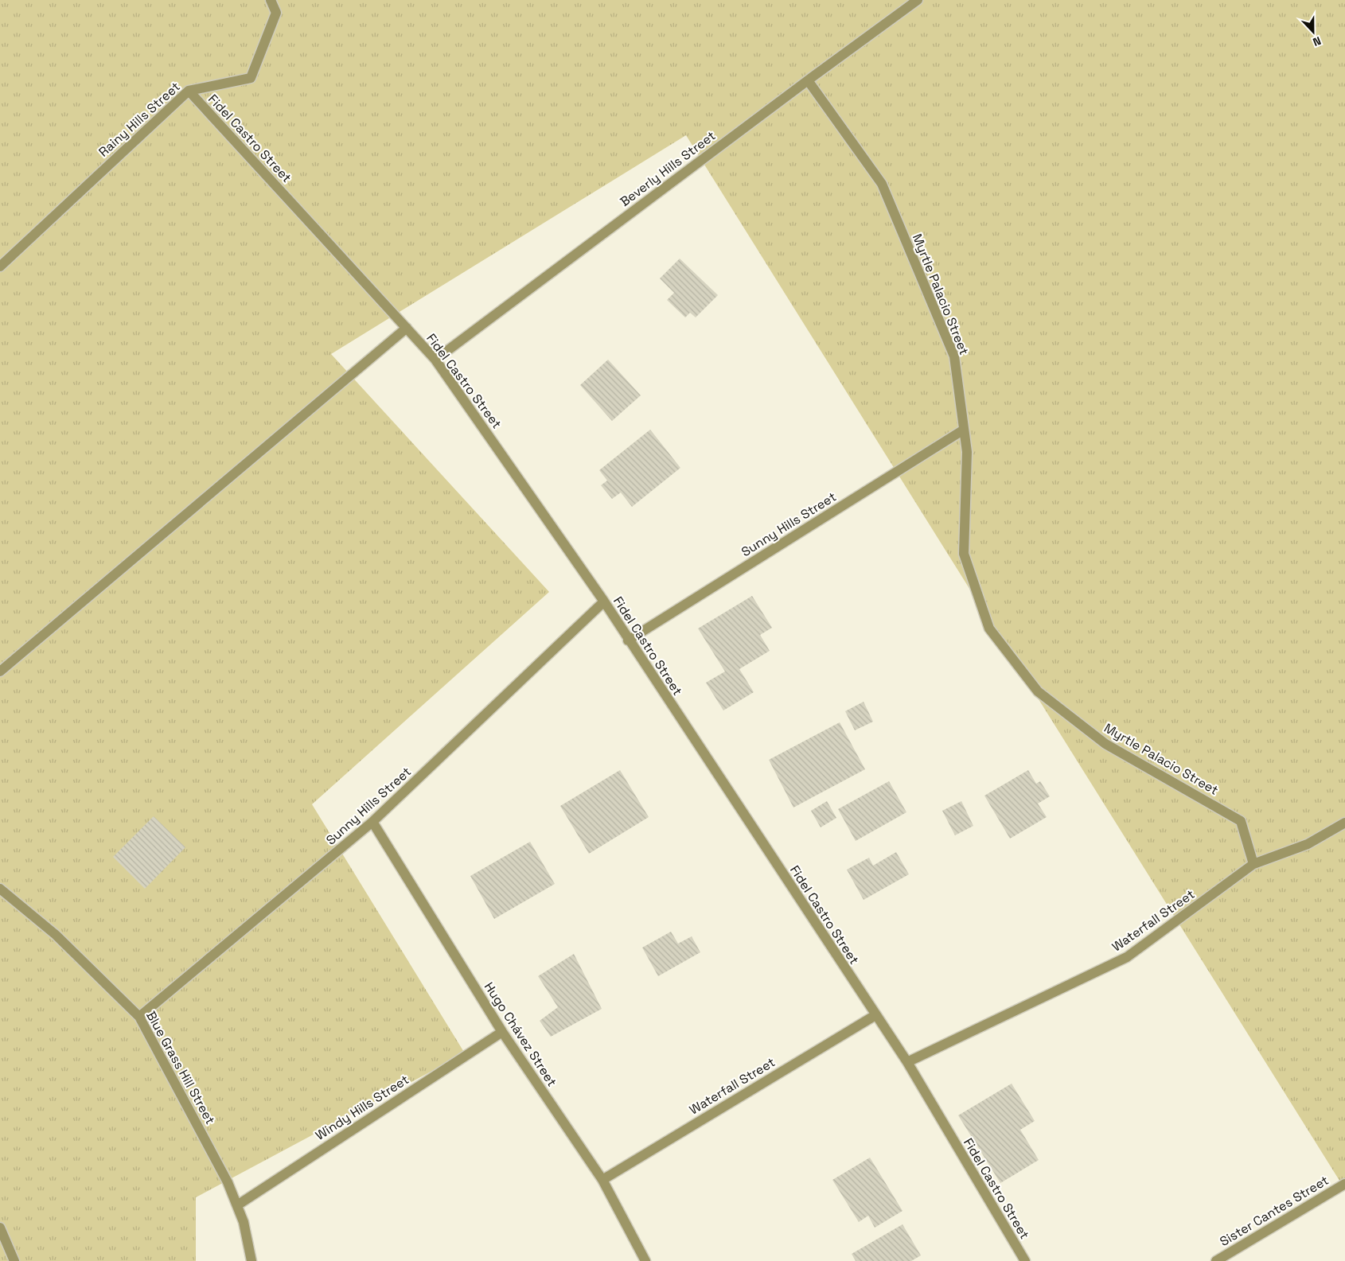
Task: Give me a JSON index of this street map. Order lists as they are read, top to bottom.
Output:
{
  "streets": {
    "street": [
      "Rainy Hills Street",
      "Fidel Castro Street",
      "Beverly Hills Street",
      "Myrtle Palacio Street",
      "Sunny Hills Street",
      "Waterfall Street",
      "Hugo Chávez Street",
      "Blue Grass Hill Street",
      "Windy Hills Street",
      "Sister Cantes Street"
    ]
  },
  "crossings": [
    ["Rainy Hills Street", "Fidel Castro Street"],
    ["Fidel Castro Street", "Beverly Hills Street"],
    ["Fidel Castro Street", "Sunny Hills Street"],
    ["Fidel Castro Street", "Waterfall Street"],
    ["Beverly Hills Street", "Myrtle Palacio Street"],
    ["Myrtle Palacio Street", "Sunny Hills Street"],
    ["Myrtle Palacio Street", "Waterfall Street"],
    ["Sunny Hills Street", "Hugo Chávez Street"],
    ["Sunny Hills Street", "Blue Grass Hill Street"],
    ["Waterfall Street", "Hugo Chávez Street"],
    ["Hugo Chávez Street", "Windy Hills Street"],
    ["Blue Grass Hill Street", "Windy Hills Street"]
  ],
  "north": "bottom"
}
